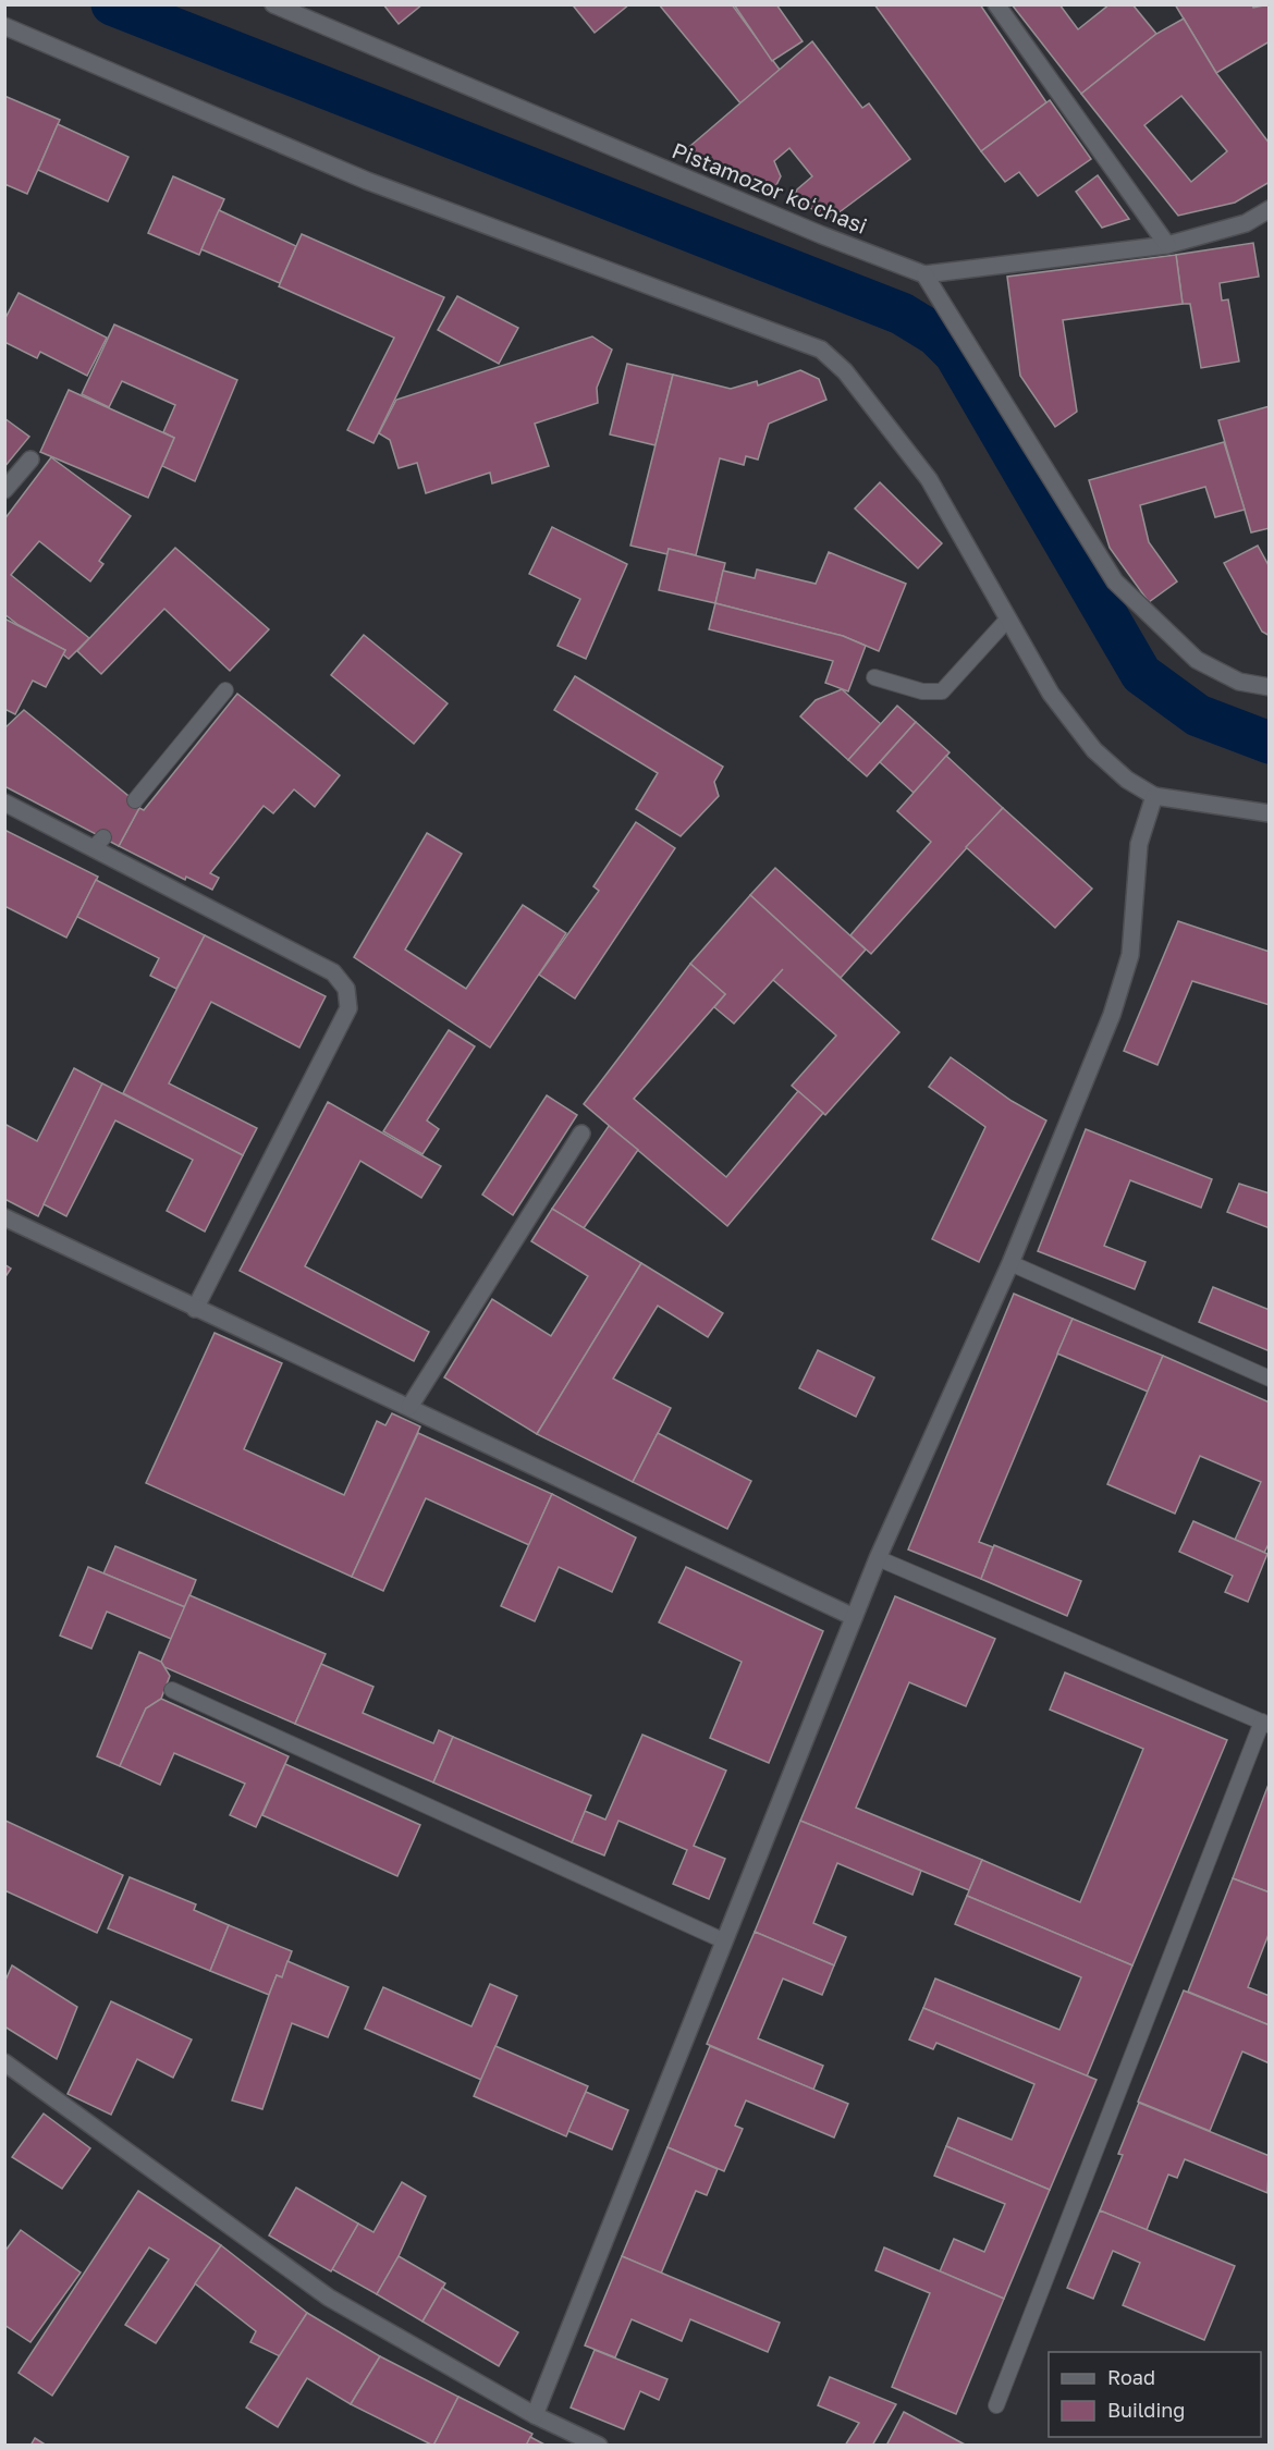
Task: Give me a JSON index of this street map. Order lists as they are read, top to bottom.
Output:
{
  "streets": {
    "street": ["Pistamozor koʻchasi"]
  },
  "legend": ["Road", "Building"]
}
